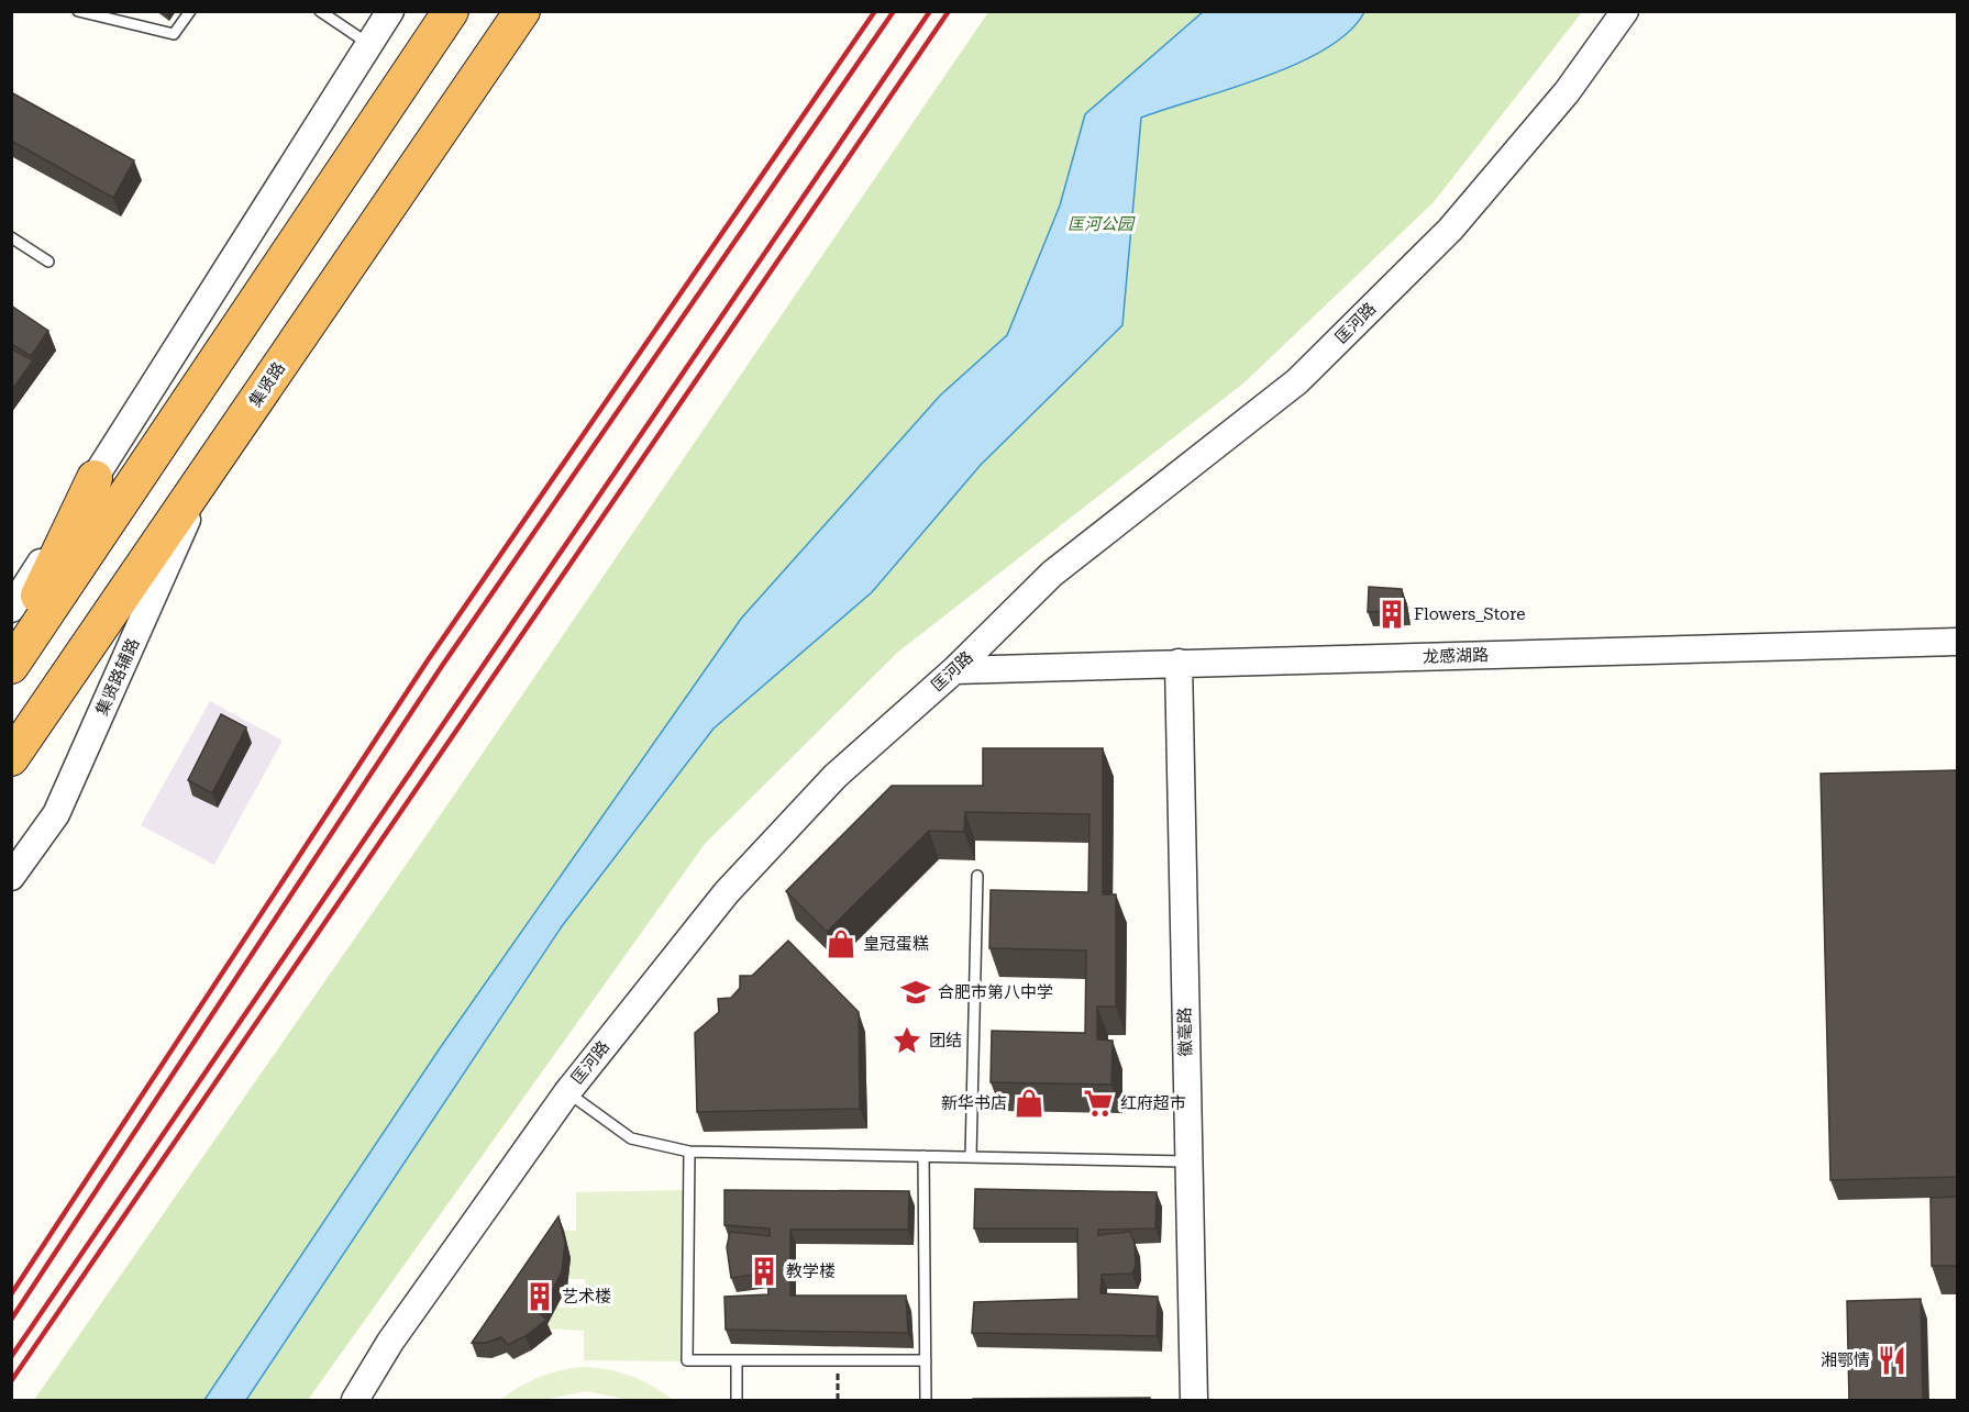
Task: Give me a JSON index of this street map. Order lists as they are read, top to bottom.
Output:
{
  "streets": {
    "highway": ["集贤路"],
    "street": [
      "匡河路",
      "龙感湖路",
      "集贤路辅路",
      "徽毫路"
    ]
  },
  "crossings": [
    ["匡河路", "龙感湖路"],
    ["集贤路", "集贤路辅路"],
    ["龙感湖路", "徽毫路"]
  ],
  "parks": ["匡河公园"],
  "places": {
    "building": ["Flowers_Store", "教学楼", "艺术楼"],
    "shop": ["皇冠蛋糕", "新华书店"],
    "school or university": ["合肥市第八中学"],
    "place": ["团结"],
    "supermarket": ["红府超市"],
    "restaurant": ["湘鄂情"]
  }
}
